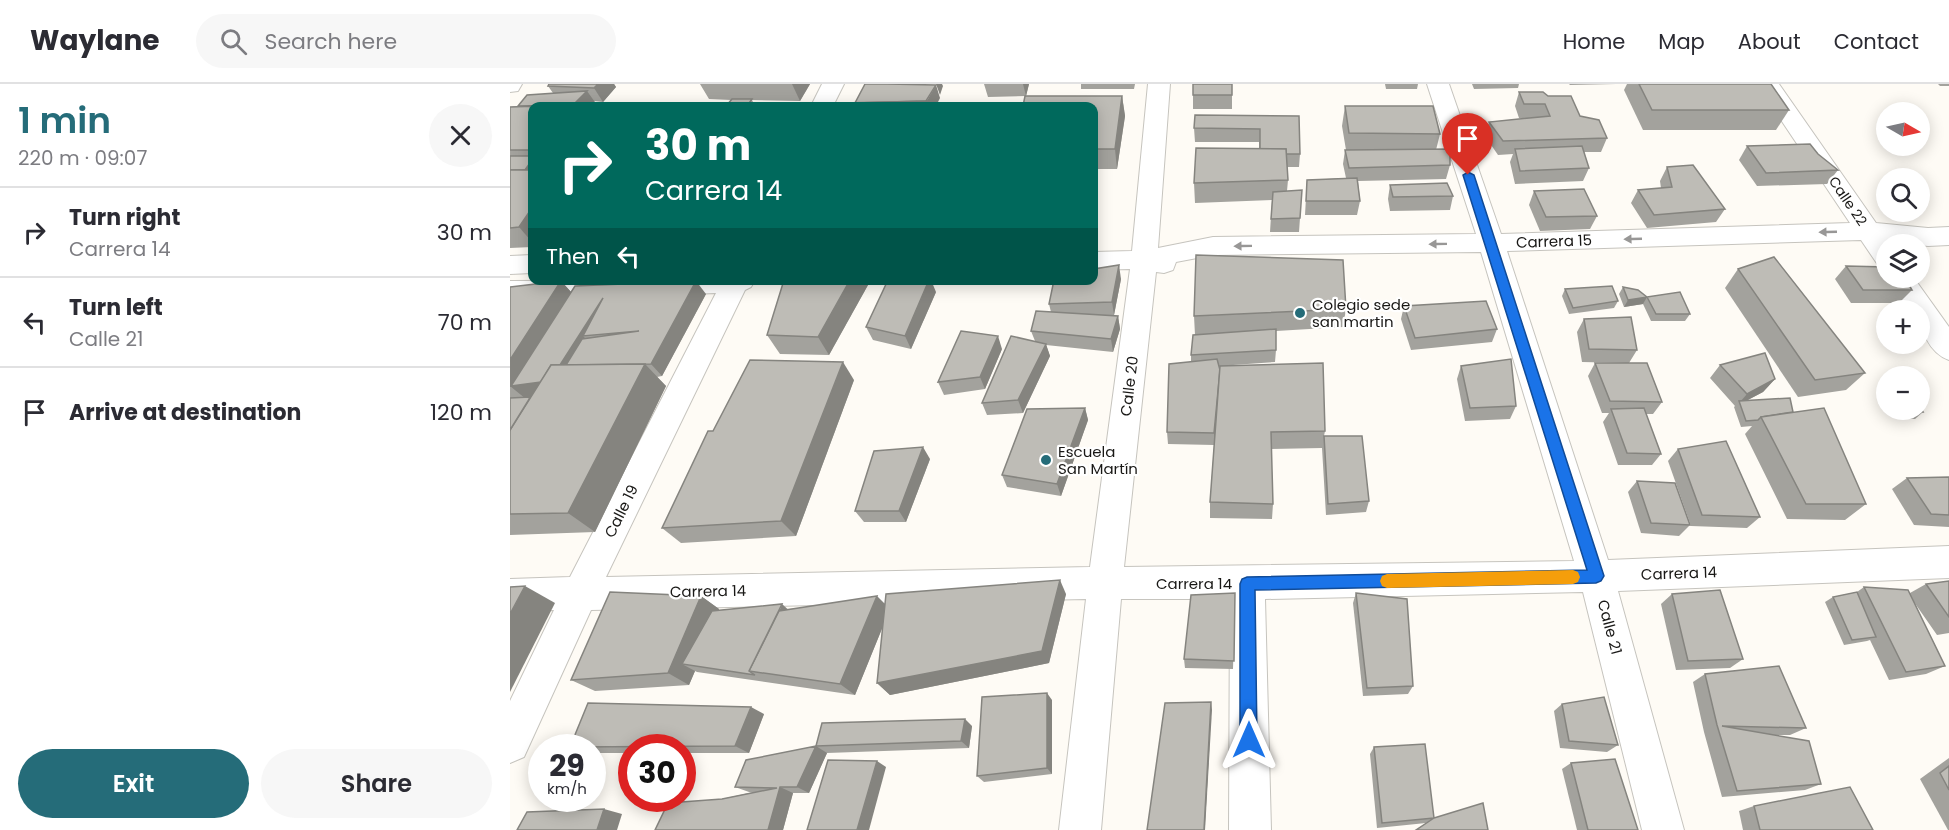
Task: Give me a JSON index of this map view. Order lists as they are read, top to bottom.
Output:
{
  "streets": {
    "street": [
      "Calle 22",
      "Carrera 15",
      "Calle 20",
      "Calle 19",
      "Carrera 14",
      "Calle 21"
    ]
  },
  "crossings": [
    ["Carrera 15", "Calle 20"],
    ["Carrera 15", "Calle 21"],
    ["Calle 20", "Carrera 14"],
    ["Calle 19", "Carrera 14"],
    ["Carrera 14", "Calle 21"]
  ],
  "places": ["Colegio sede san martin", "Escuela San Martín"],
  "north": "right",
  "page": {
    "header": "Waylane",
    "search": "Search here",
    "nav": [
      "Home",
      "Map",
      "About",
      "Contact"
    ],
    "heading": ["1 min", "220 m · 09:07"],
    "map_buttons": ["+", "−"],
    "turn": ["30 m", "Carrera 14"],
    "list": [
      {
        "name": "Turn right",
        "note": "Carrera 14",
        "value": "30 m"
      },
      {
        "name": "Turn left",
        "note": "Calle 21",
        "value": "70 m"
      },
      {
        "name": "Arrive at destination",
        "value": "120 m"
      }
    ],
    "then": "Then",
    "speed": "29 km/h",
    "limit": "30",
    "buttons": ["Exit", "Share"]
  }
}
